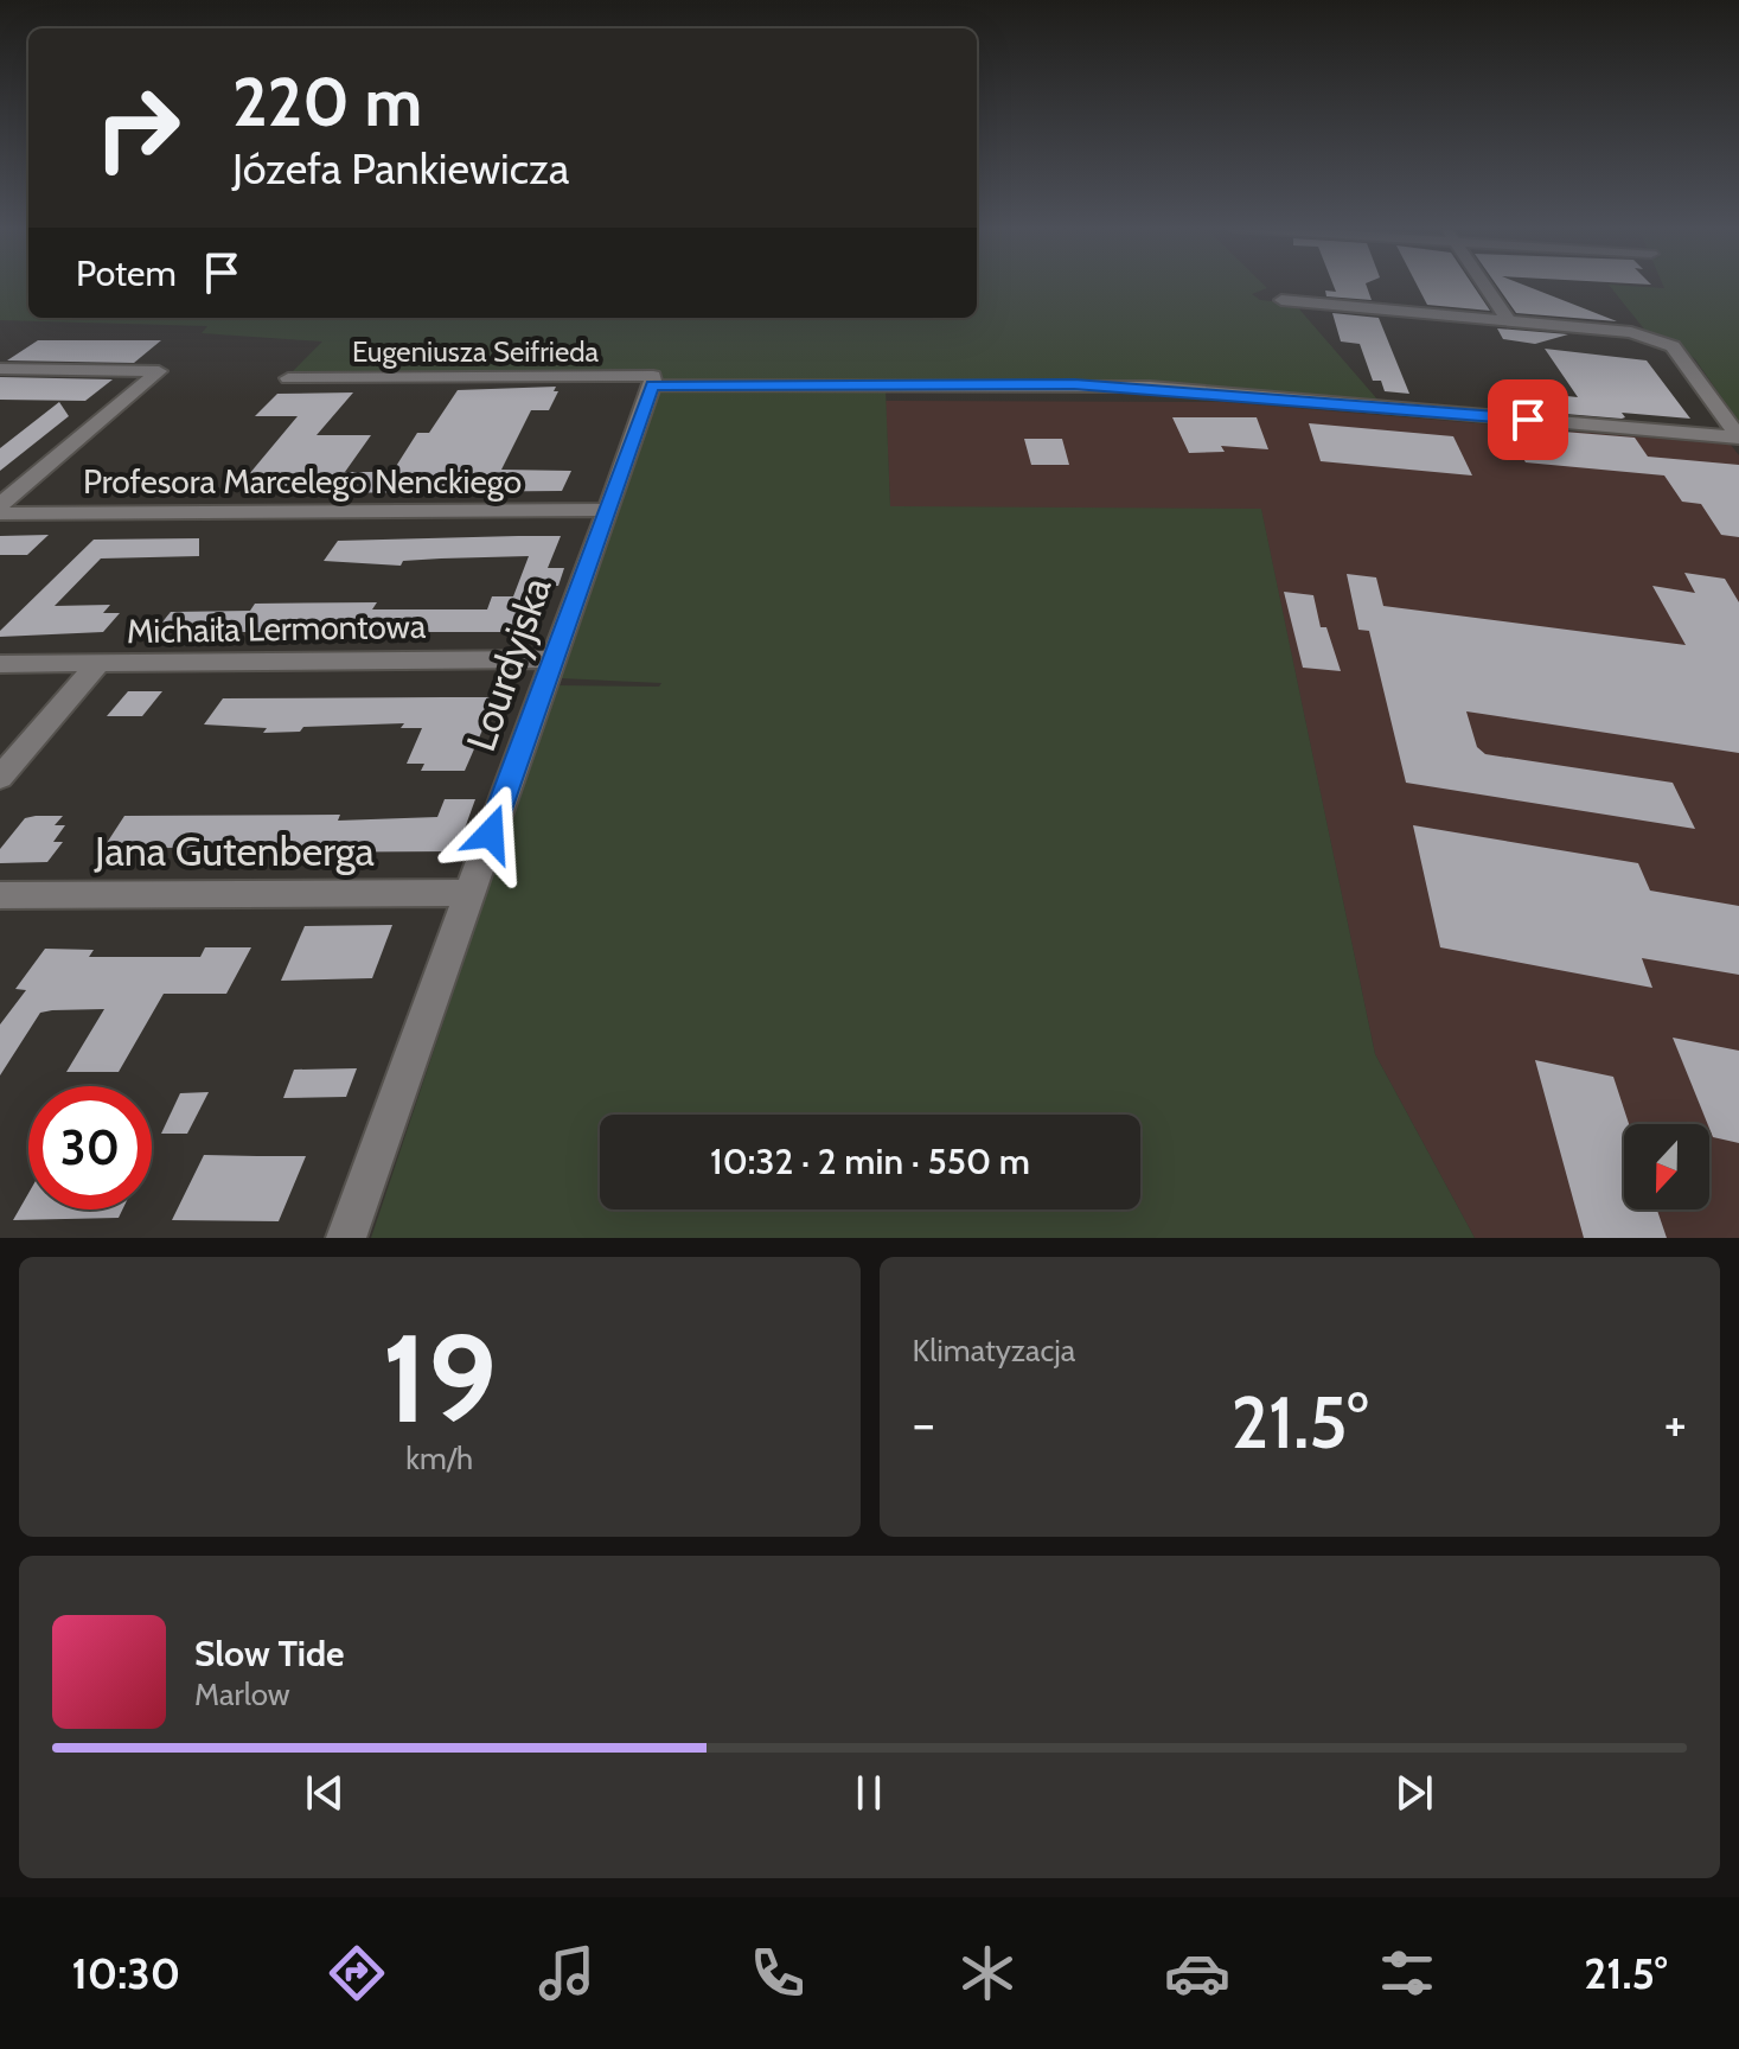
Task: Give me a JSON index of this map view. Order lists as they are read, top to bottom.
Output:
{
  "streets": {
    "street": [
      "Eugeniusza Seifrieda",
      "Profesora Marcelego Nenckiego",
      "Michaiła Lermontowa",
      "Lourdyjska",
      "Jana Gutenberga"
    ]
  },
  "crossings": [
    ["Eugeniusza Seifrieda", "Lourdyjska"],
    ["Profesora Marcelego Nenckiego", "Lourdyjska"],
    ["Michaiła Lermontowa", "Lourdyjska"],
    ["Lourdyjska", "Jana Gutenberga"]
  ],
  "north": "bottom",
  "page": {
    "turn": ["220 m", "Józefa Pankiewicza"],
    "then": "Potem",
    "limit": "30",
    "trip": "10:32 · 2 min · 550 m",
    "tile": [
      ["19", "km/h"],
      "Klimatyzacja"
    ],
    "heat": ["−", "21.5°", "+"],
    "song": ["Slow Tide", "Marlow"],
    "tabs": ["10:30", "21.5°"]
  }
}
